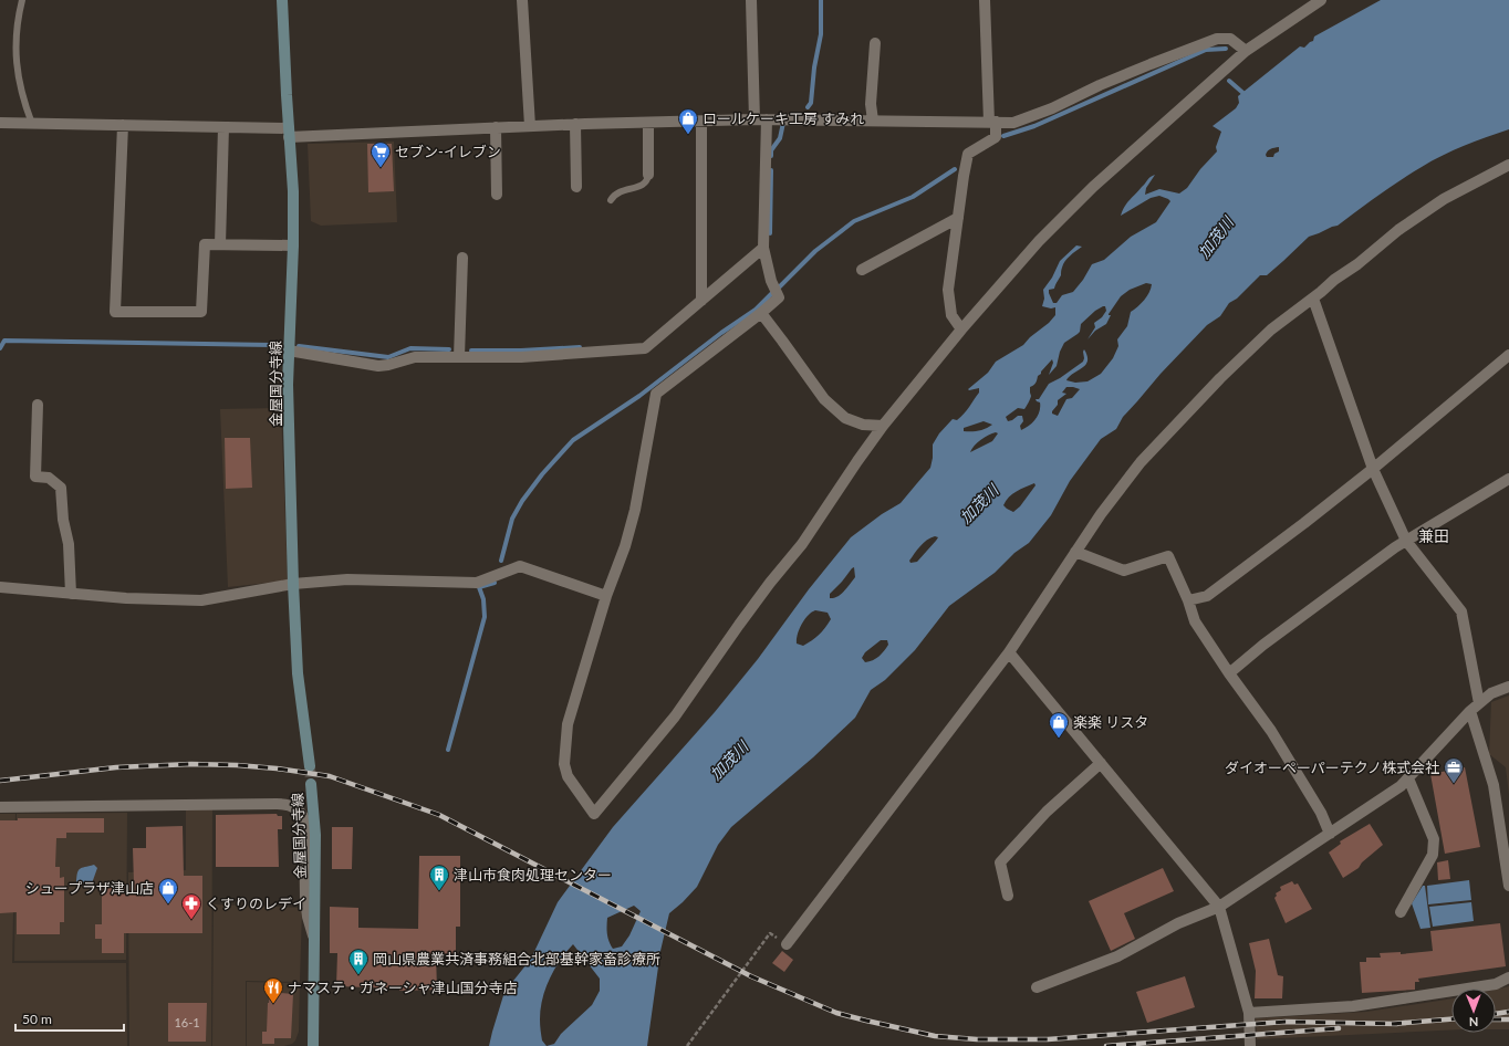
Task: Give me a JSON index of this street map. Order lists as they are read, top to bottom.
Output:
{
  "streets": {
    "main road": ["金屋国分寺線"]
  },
  "districts": ["兼田"],
  "water": ["加茂川"],
  "places": {
    "shop": ["ロールケーキ工房 すみれ", "楽楽 リスタ", "シュープラザ津山店"],
    "supermarket": ["セブン-イレブン"],
    "office": ["ダイオーペーパーテクノ株式会社"],
    "building": ["津山市食肉処理センター", "岡山県農業共済事務組合北部基幹家畜診療所"],
    "pharmacy": ["くすりのレデイ"],
    "restaurant": ["ナマステ・ガネーシャ津山国分寺店"]
  },
  "house_numbers": ["16-1"],
  "scale_bar": "50 m",
  "north": "bottom"
}
